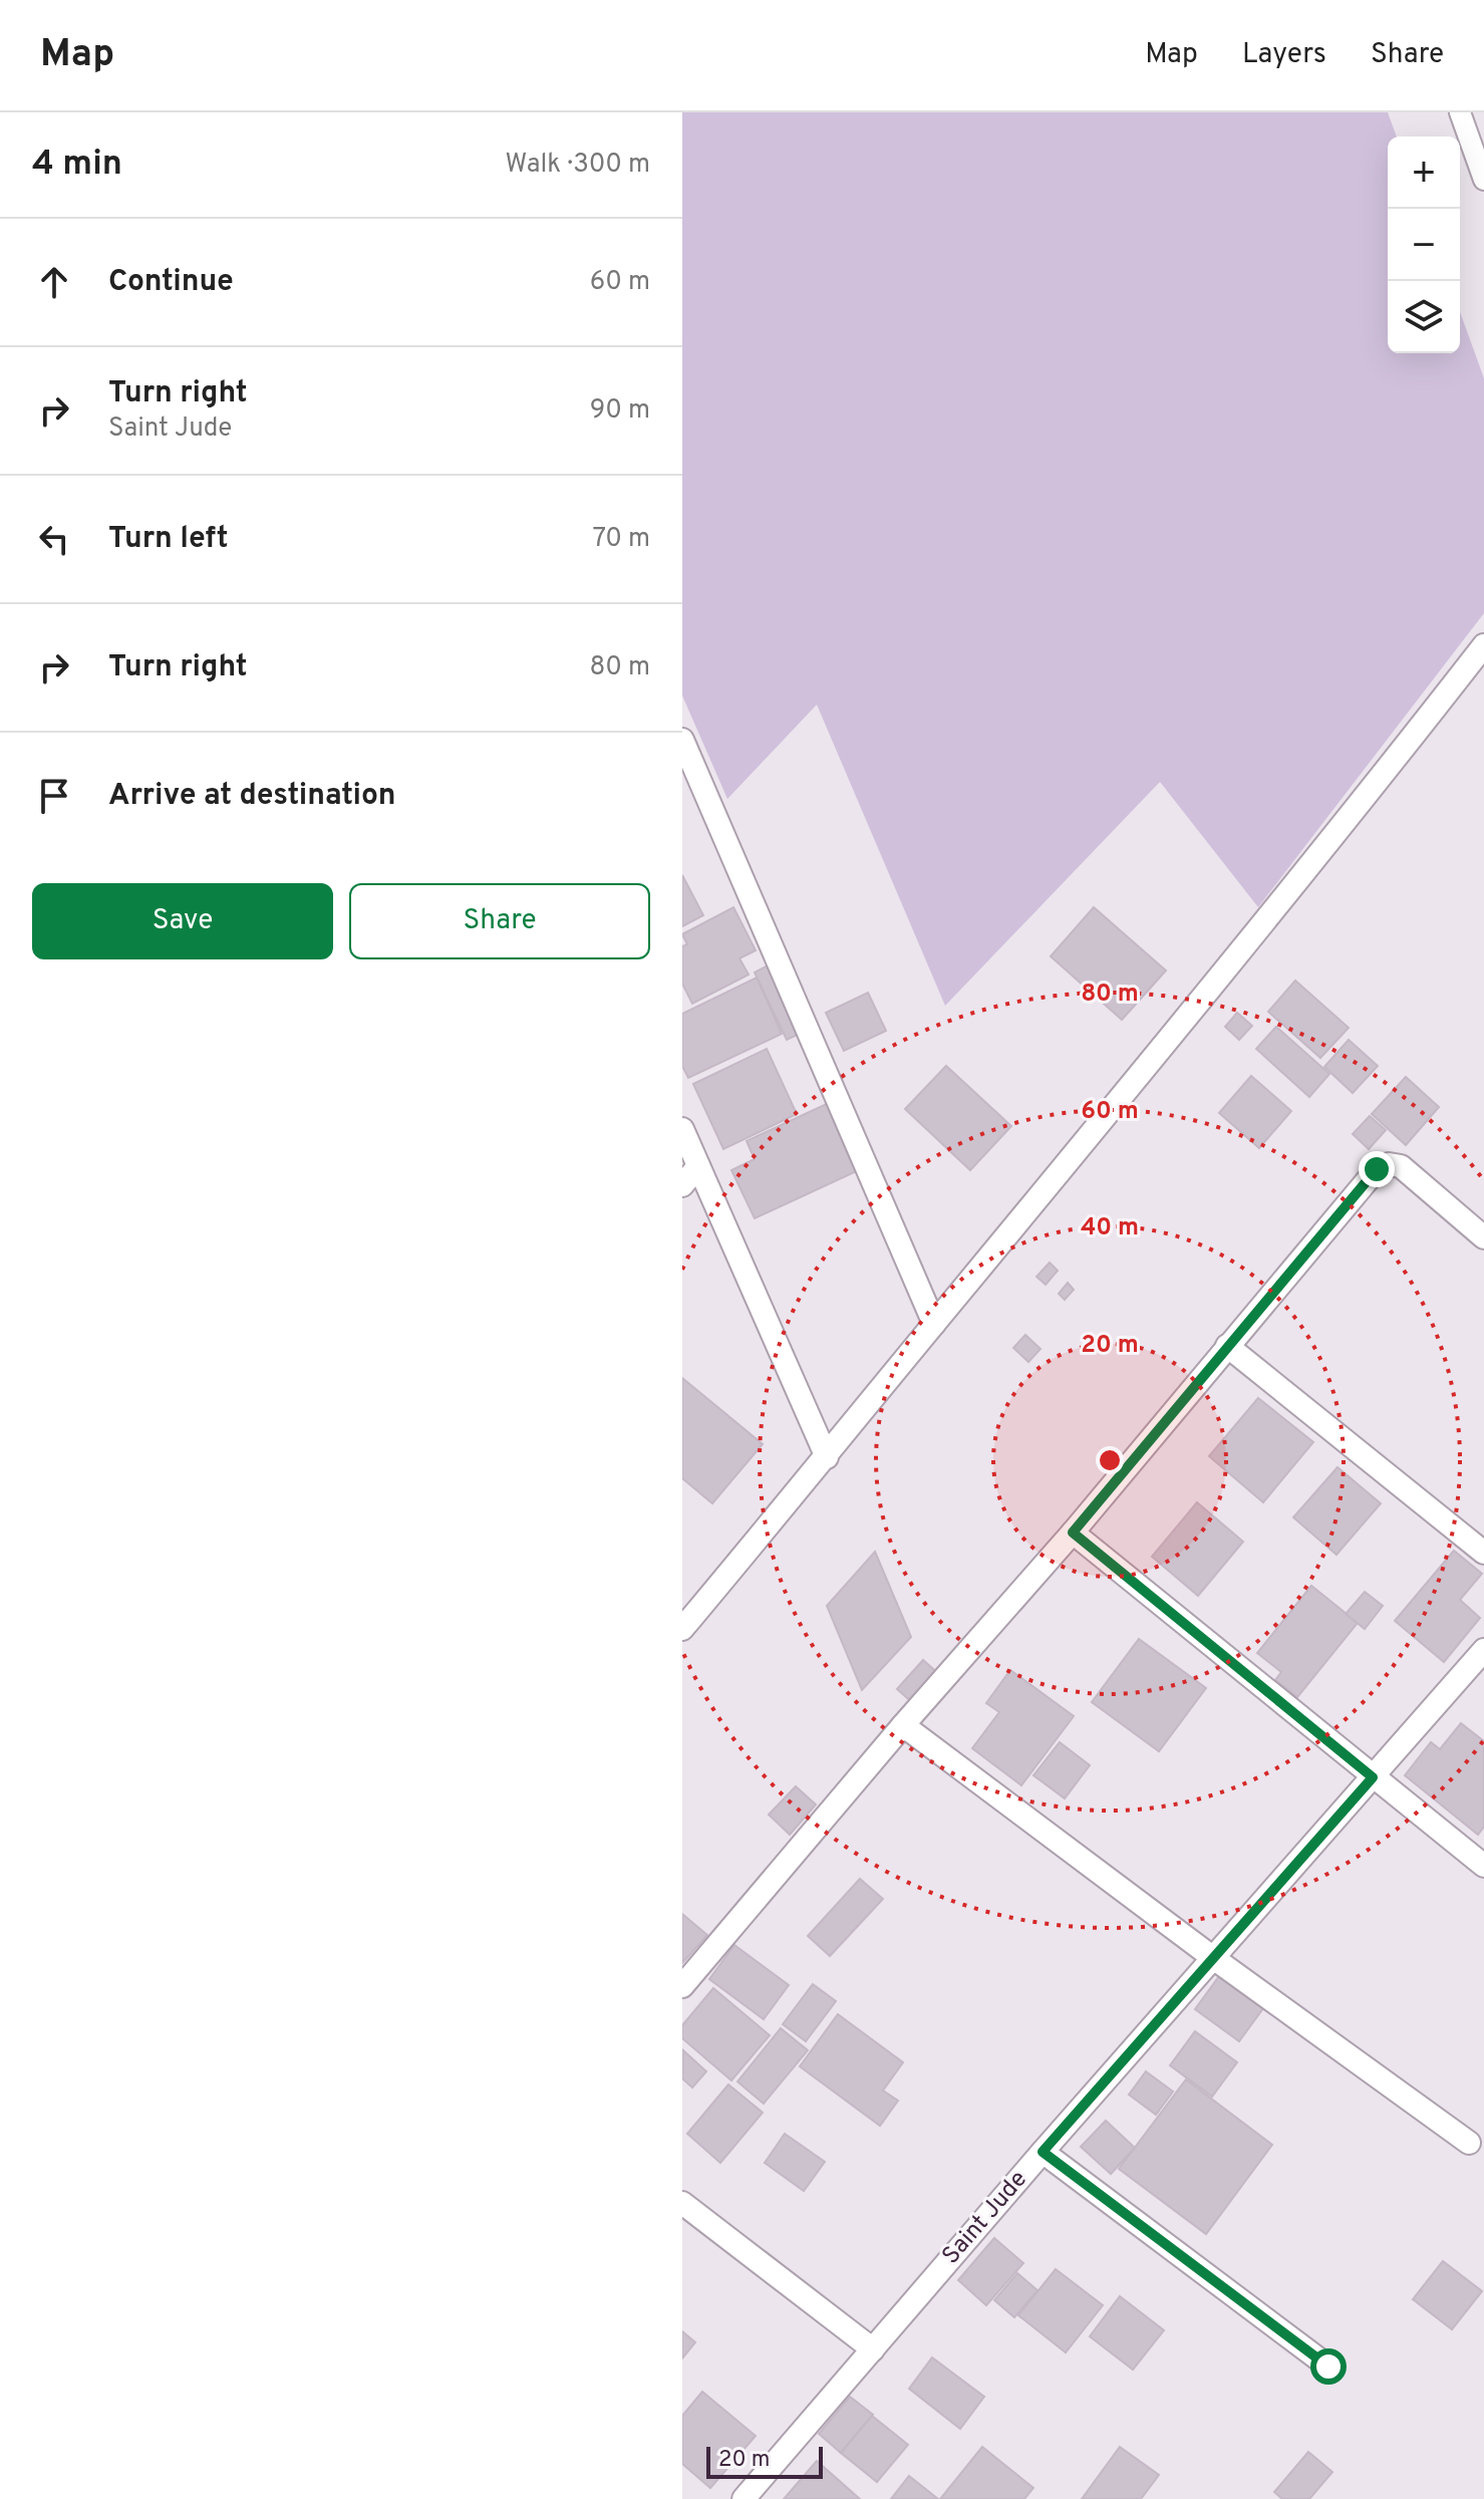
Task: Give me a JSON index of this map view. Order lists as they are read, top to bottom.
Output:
{
  "streets": {
    "street": ["Saint Jude"]
  },
  "scale_bar": "20 m",
  "page": {
    "header": "Map",
    "nav": ["Map", "Layers", "Share"],
    "heading": ["4 min", "Walk · 300 m"],
    "map_buttons": ["+", "−"],
    "list": [
      ["Continue", "60 m"],
      ["Turn right", "Saint Jude", "90 m"],
      ["Turn left", "70 m"],
      ["Turn right", "80 m"],
      "Arrive at destination"
    ],
    "buttons": ["Save", "Share"],
    "scale": "20 m"
  },
  "rings": [
    "80 m",
    "60 m",
    "40 m",
    "20 m"
  ]
}
